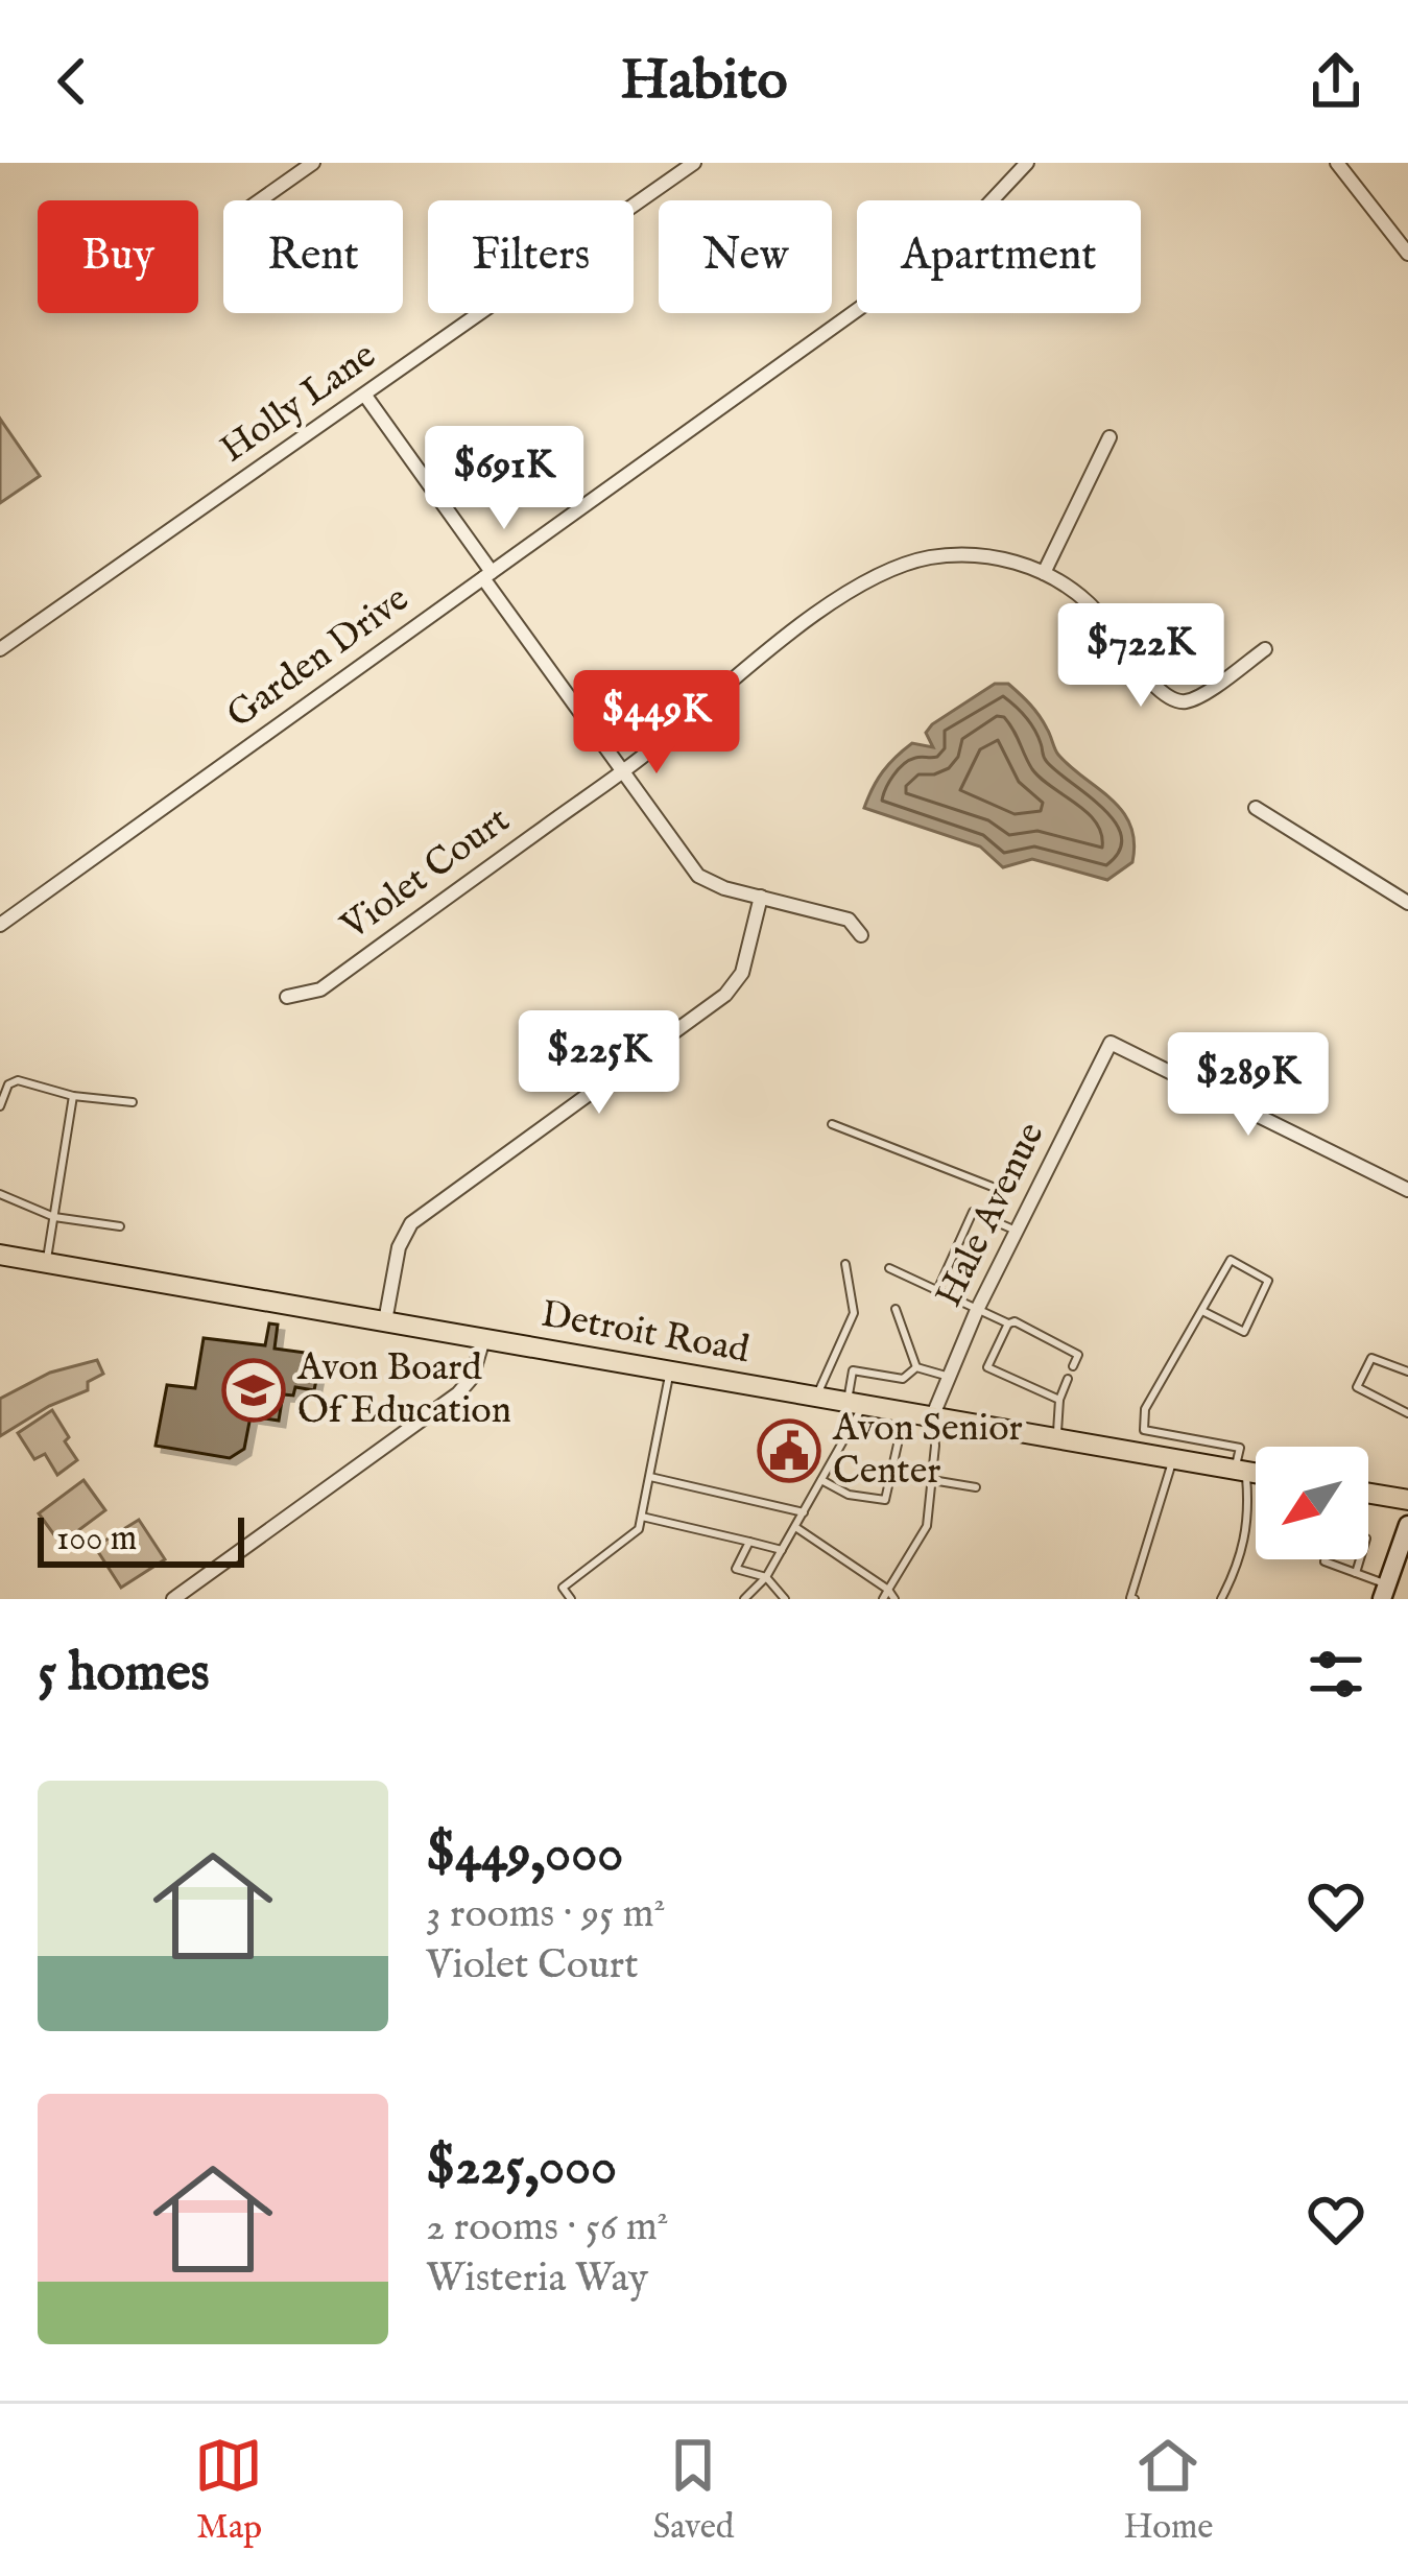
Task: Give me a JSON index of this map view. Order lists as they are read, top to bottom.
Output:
{
  "streets": {
    "main road": ["Detroit Road"],
    "street": [
      "Holly Lane",
      "Garden Drive",
      "Violet Court",
      "Hale Avenue"
    ]
  },
  "crossings": [
    ["Hale Avenue", "Detroit Road"]
  ],
  "places": {
    "school or university": ["Avon Board Of Education"],
    "public building": ["Avon Senior Center"]
  },
  "scale_bar": "100 m",
  "north": "bottom left",
  "page": {
    "header": "Habito",
    "chip": [
      "Buy",
      "Rent",
      "Filters",
      "New",
      "Apartment"
    ],
    "price": [
      "$691K",
      "$722K",
      "$449K",
      "$225K",
      "$289K"
    ],
    "scale": "100 m",
    "heading": "5 homes",
    "list": [
      {
        "name": "$449,000",
        "note": "3 rooms · 95 m² · Violet Court"
      },
      {
        "name": "$225,000",
        "note": "2 rooms · 56 m² · Wisteria Way"
      }
    ],
    "tabs": ["Map", "Saved", "Home"]
  }
}
